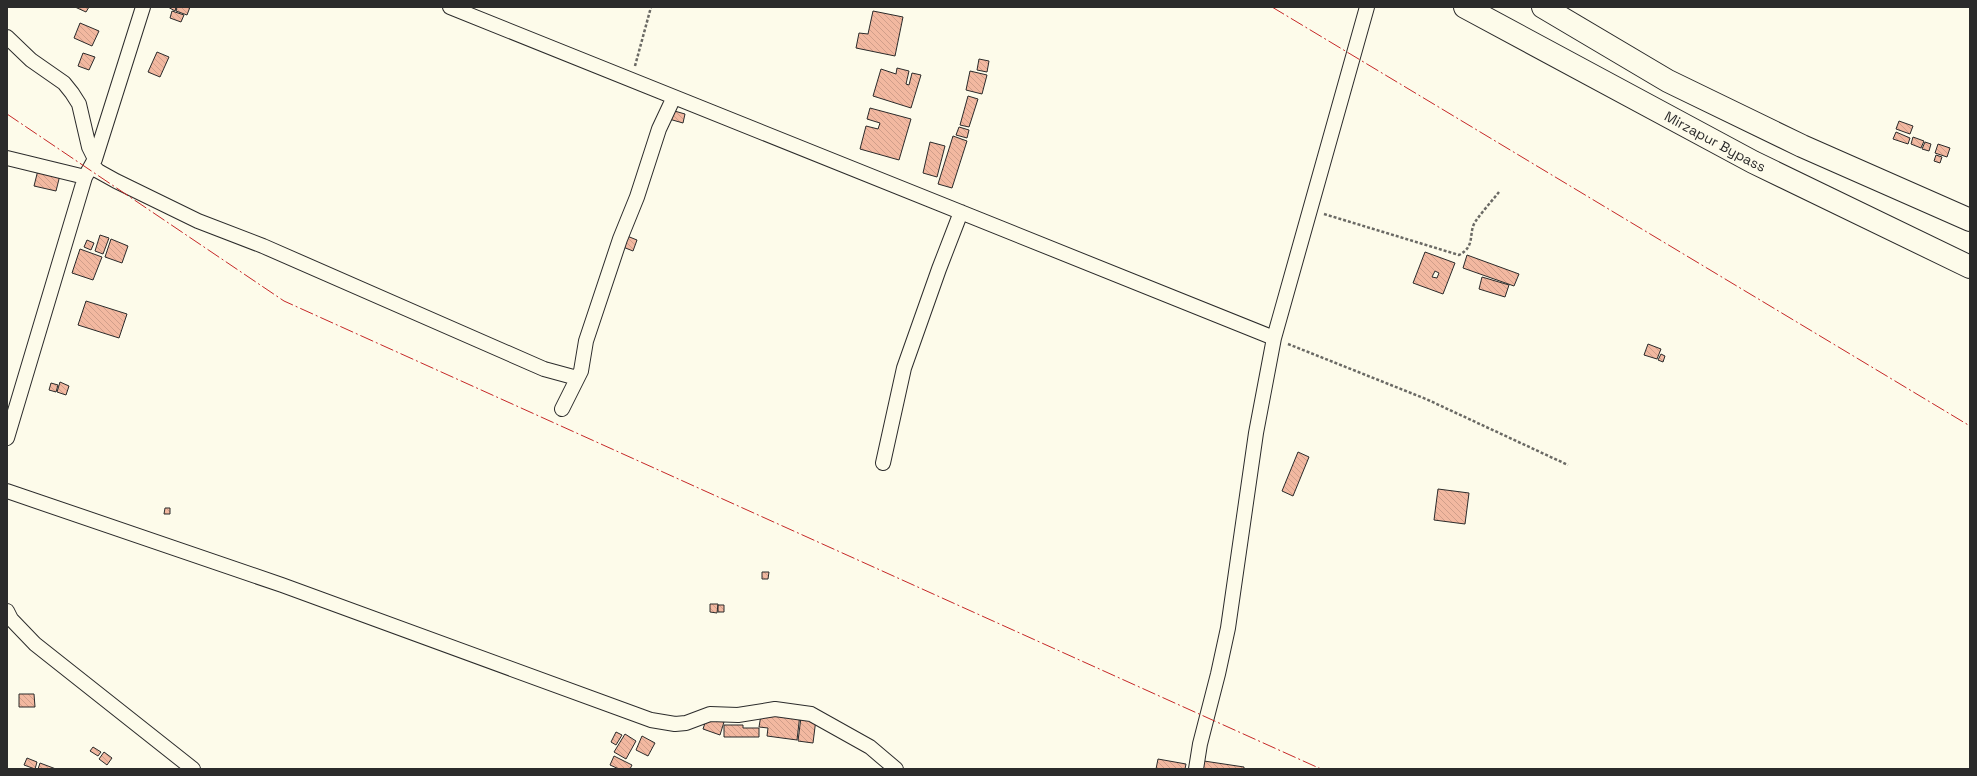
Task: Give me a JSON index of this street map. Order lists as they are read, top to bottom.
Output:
{
  "streets": {
    "highway": ["Mirzapur Bypass"]
  }
}
